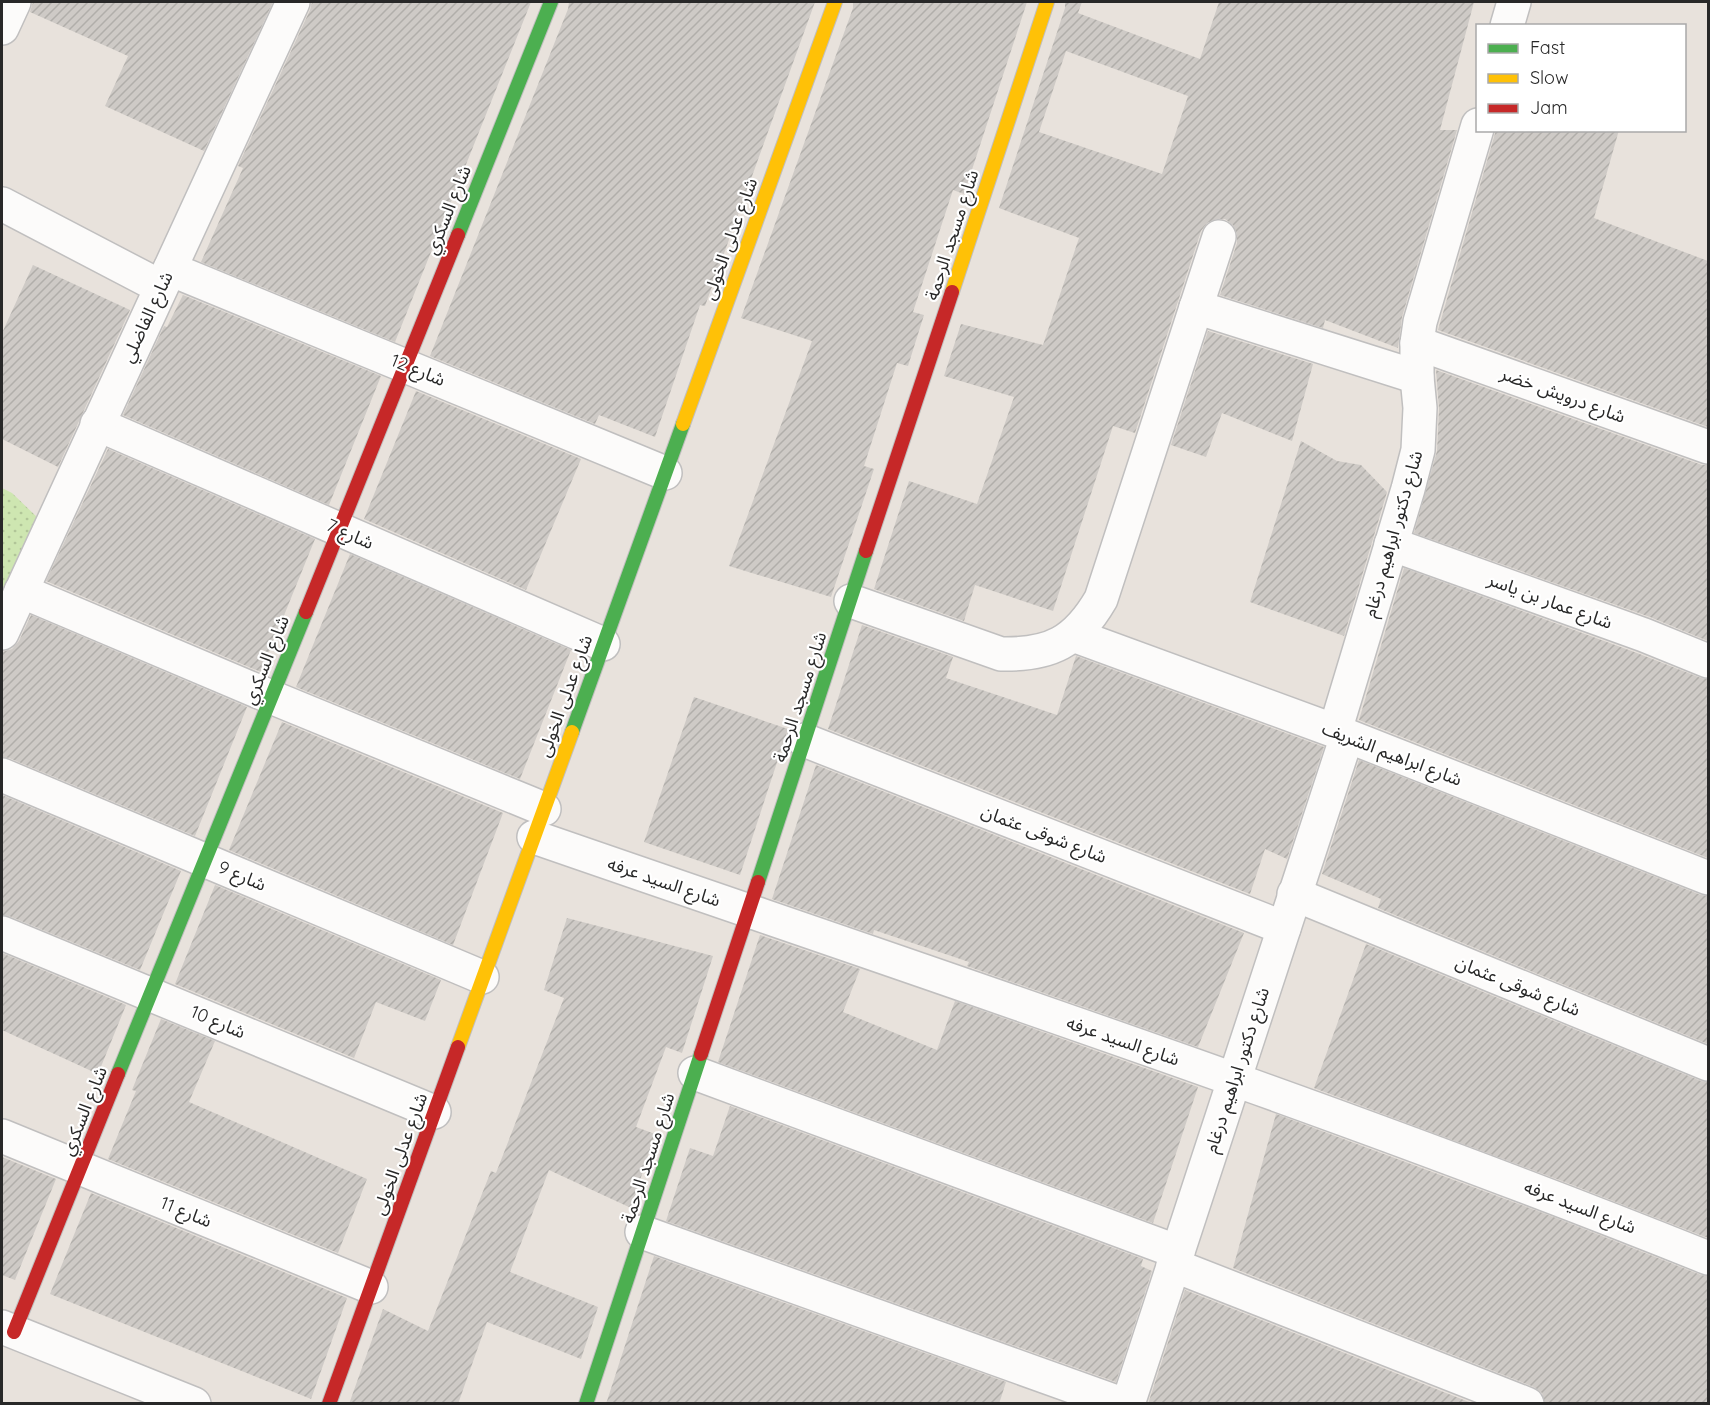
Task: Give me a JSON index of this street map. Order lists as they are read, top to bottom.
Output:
{
  "streets": {
    "street": [
      "شارع السكري",
      "شارع مسجد الرحمة",
      "شارع عدلى الخولى",
      "شارع الفاضلي",
      "شارع 12",
      "شارع درويش خضر",
      "شارع 7",
      "شارع دكتور ابراهيم درغام",
      "شارع عمار بن ياسر",
      "شارع ابراهيم الشريف",
      "شارع شوقى عثمان",
      "شارع 9",
      "شارع السيد عرفه",
      "شارع 10",
      "شارع 11"
    ]
  },
  "crossings": [
    ["شارع السكري", "شارع 12"],
    ["شارع السكري", "شارع 7"],
    ["شارع السكري", "شارع 9"],
    ["شارع السكري", "شارع السيد عرفه"],
    ["شارع السكري", "شارع 10"],
    ["شارع السكري", "شارع 11"],
    ["شارع مسجد الرحمة", "شارع شوقى عثمان"],
    ["شارع مسجد الرحمة", "شارع السيد عرفه"],
    ["شارع عدلى الخولى", "شارع 12"],
    ["شارع عدلى الخولى", "شارع 7"],
    ["شارع عدلى الخولى", "شارع 9"],
    ["شارع عدلى الخولى", "شارع السيد عرفه"],
    ["شارع عدلى الخولى", "شارع 10"],
    ["شارع عدلى الخولى", "شارع 11"],
    ["شارع الفاضلي", "شارع 12"],
    ["شارع الفاضلي", "شارع 7"],
    ["شارع الفاضلي", "شارع السيد عرفه"],
    ["شارع درويش خضر", "شارع دكتور ابراهيم درغام"],
    ["شارع دكتور ابراهيم درغام", "شارع عمار بن ياسر"],
    ["شارع دكتور ابراهيم درغام", "شارع ابراهيم الشريف"],
    ["شارع دكتور ابراهيم درغام", "شارع شوقى عثمان"],
    ["شارع دكتور ابراهيم درغام", "شارع السيد عرفه"]
  ],
  "legend": ["Fast", "Slow", "Jam"]
}
